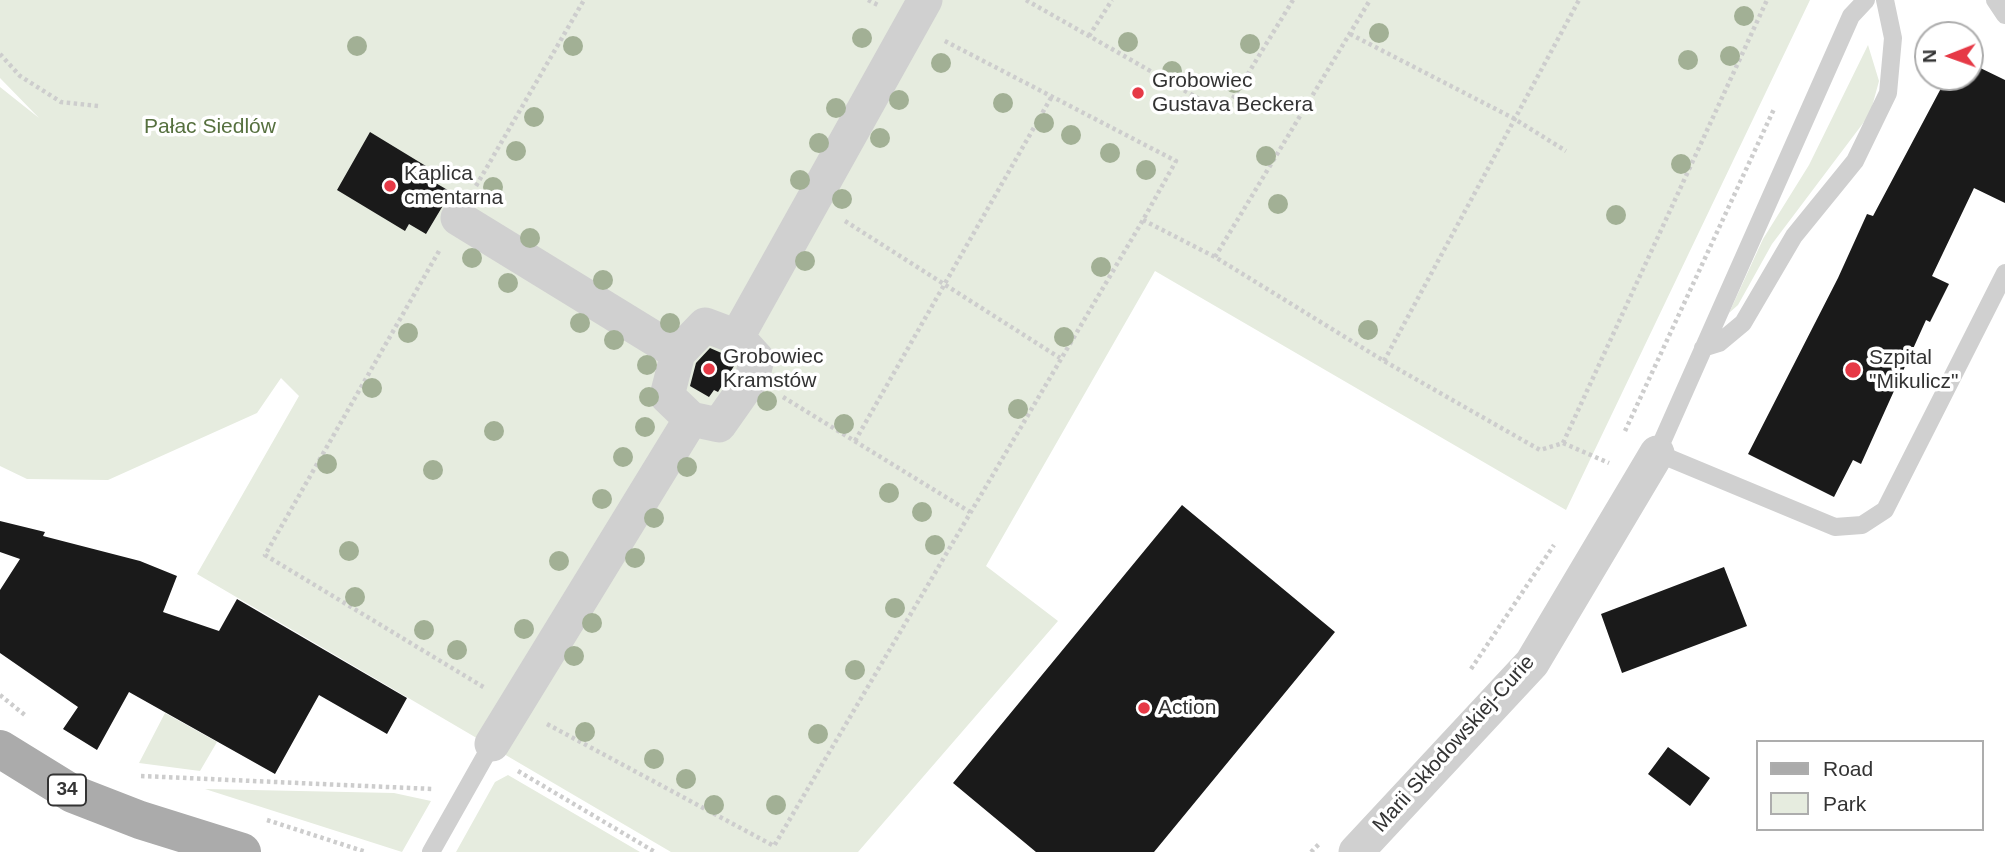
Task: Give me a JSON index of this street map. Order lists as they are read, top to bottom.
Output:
{
  "streets": {
    "main road": ["34"],
    "street": ["Marii Skłodowskiej-Curie"]
  },
  "parks": ["Pałac Siedlów"],
  "places": [
    "Grobowiec Gustava Beckera",
    "Kaplica cmentarna",
    "Grobowiec Kramstów",
    "Szpital \"Mikulicz\"",
    "Action"
  ],
  "legend": ["Road", "Park"],
  "north": "left"
}
